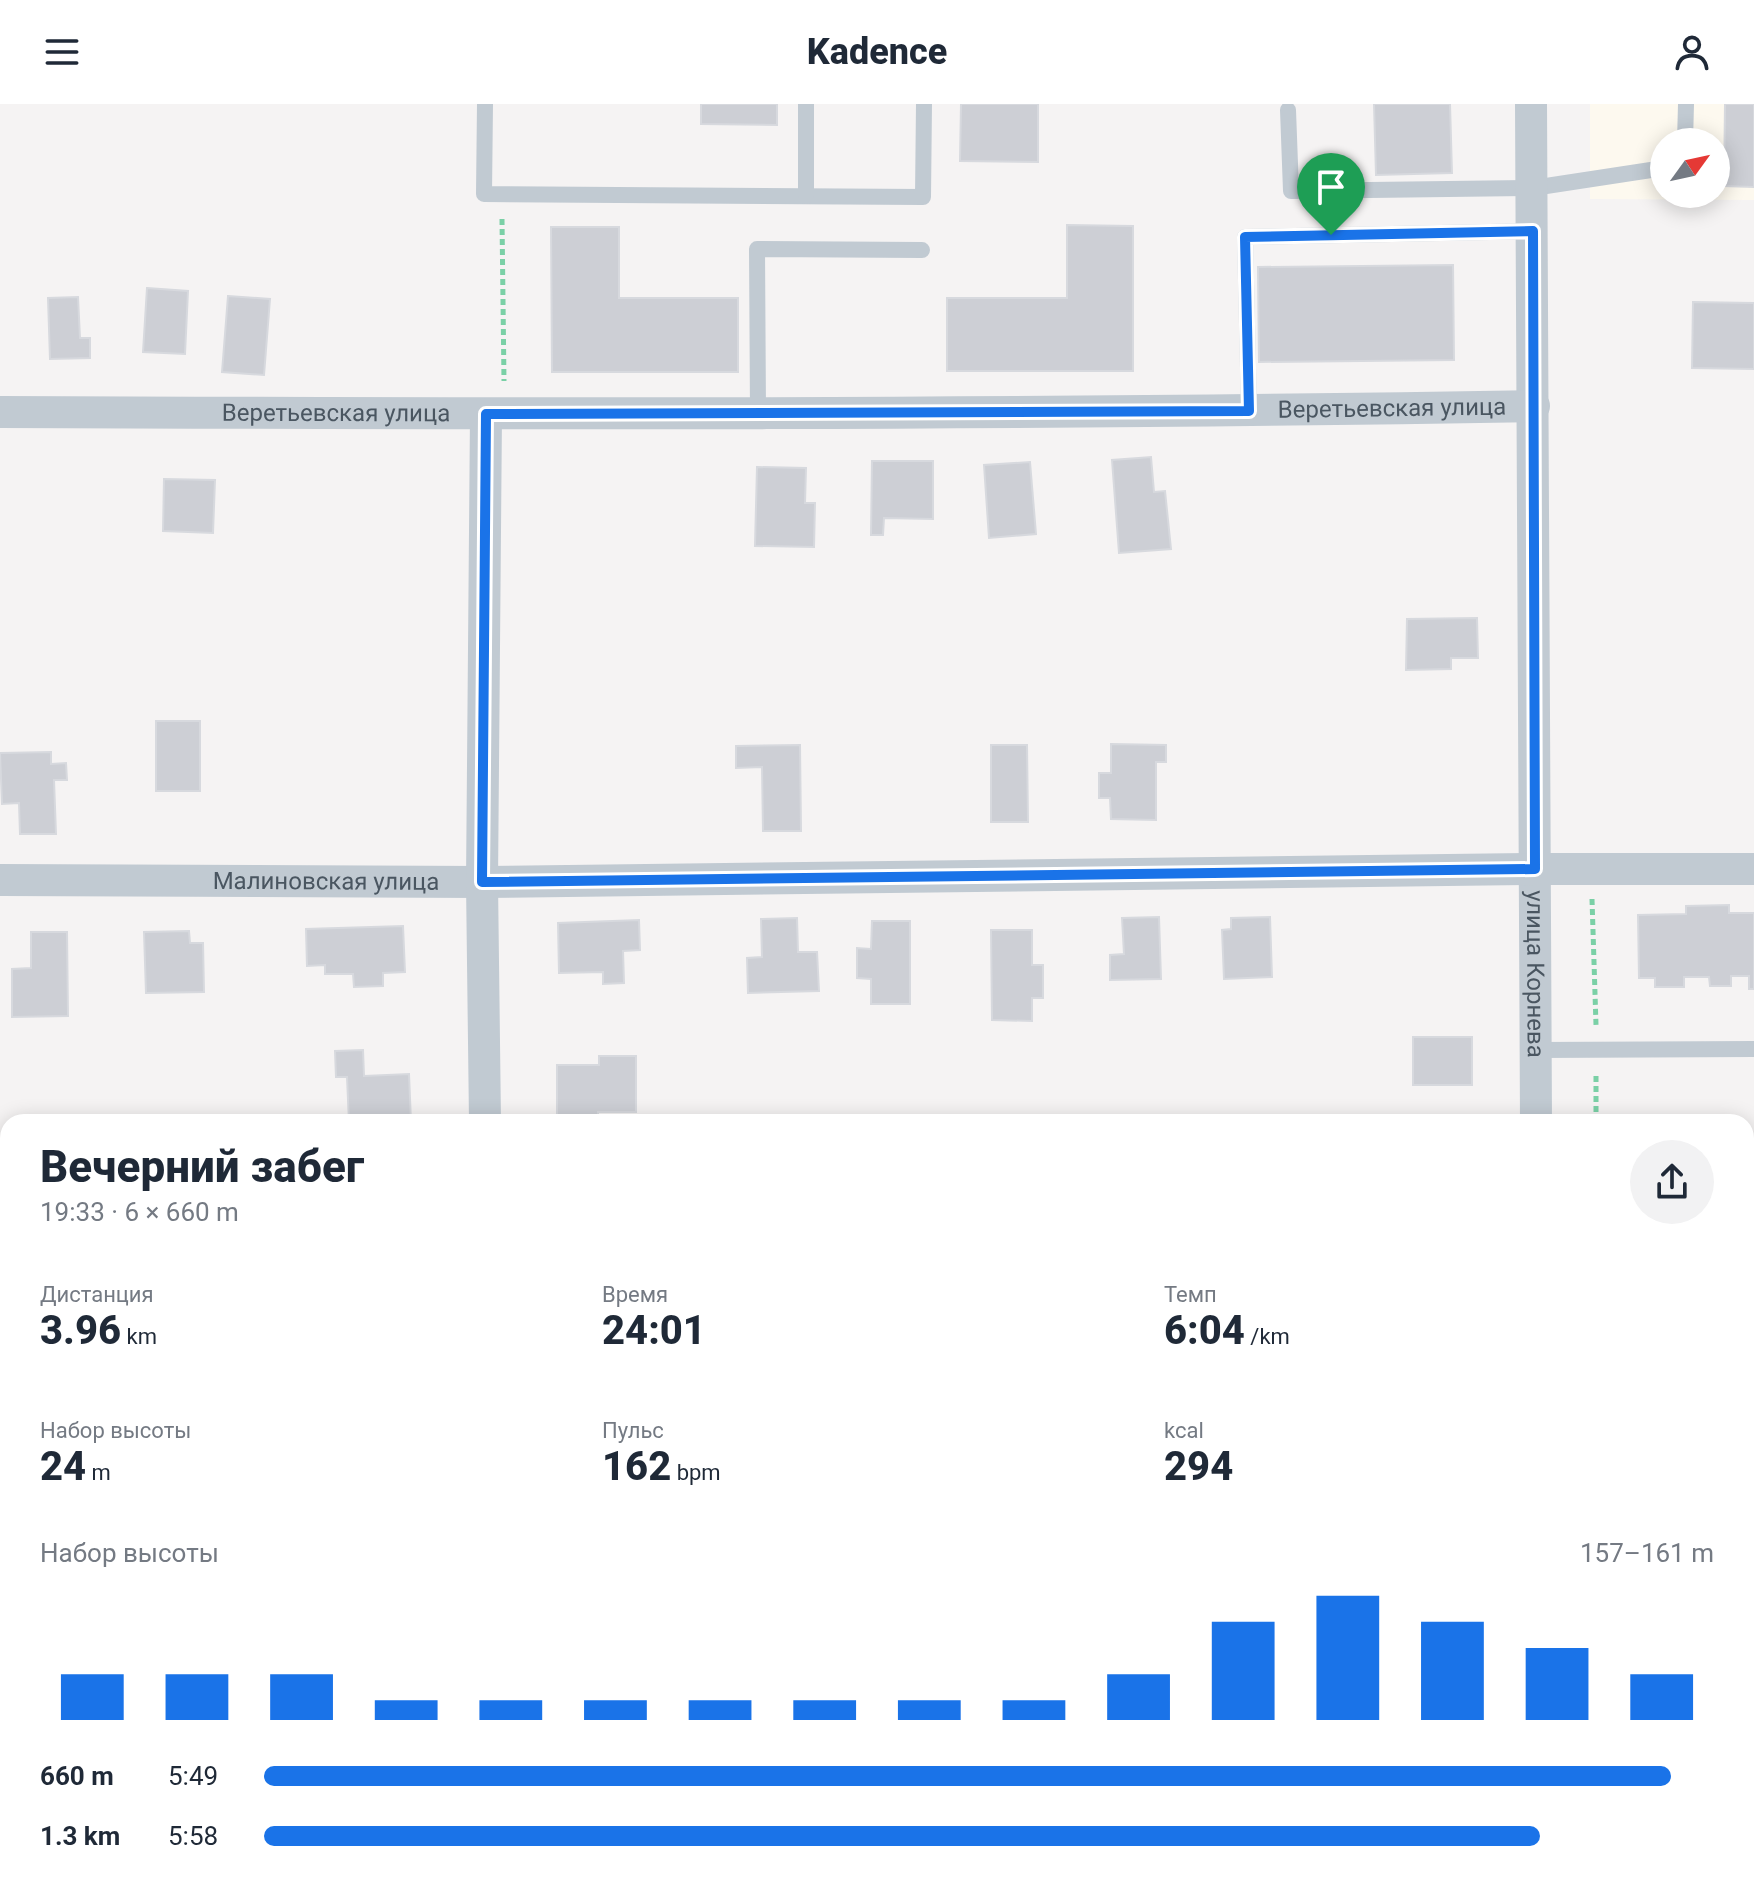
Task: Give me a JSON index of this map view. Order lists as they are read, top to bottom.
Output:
{
  "streets": {
    "street": ["Веретьевская улица", "Малиновская улица", "улица Корнева"]
  },
  "crossings": [
    ["Веретьевская улица", "улица Корнева"],
    ["Малиновская улица", "улица Корнева"]
  ],
  "north": "top right",
  "page": {
    "header": "Kadence",
    "heading": ["Вечерний забег", "19:33 · 6 × 660 m"],
    "stats": [
      ["Дистанция", "3.96 km"],
      ["Время", "24:01"],
      ["Темп", "6:04 /km"],
      ["Набор высоты", "24 m"],
      ["Пульс", "162 bpm"],
      ["kcal", "294"]
    ],
    "chart": ["Набор высоты", "157–161 m"],
    "list": [
      {
        "name": "660 m",
        "note": "5:49"
      },
      {
        "name": "1.3 km",
        "note": "5:58"
      }
    ]
  }
}
